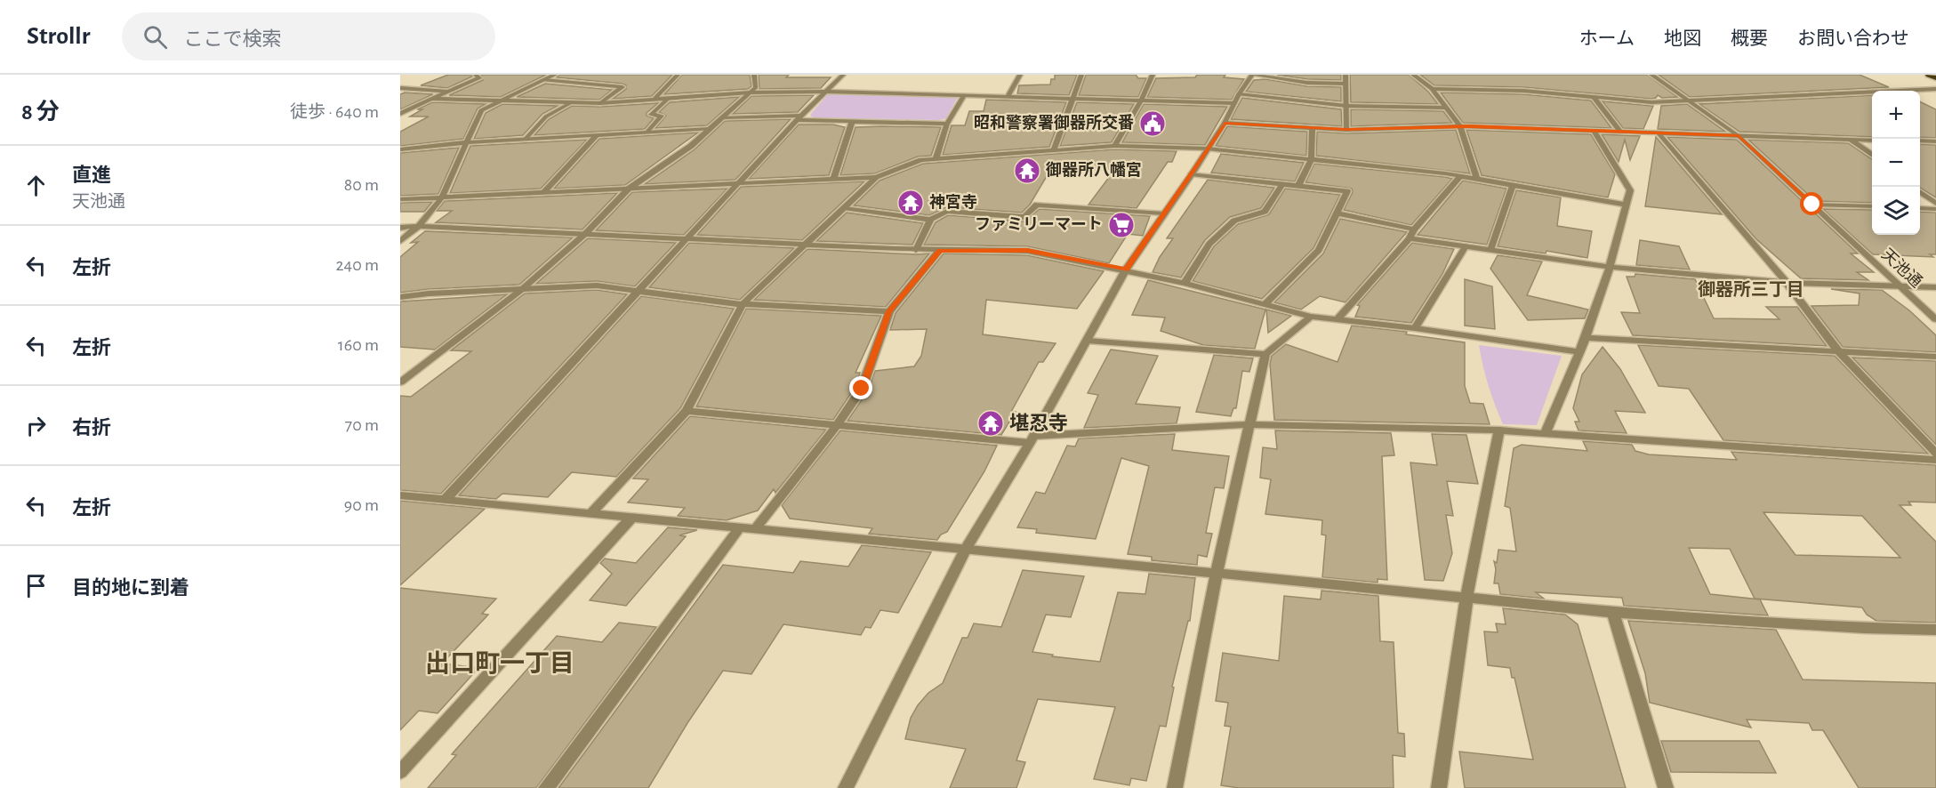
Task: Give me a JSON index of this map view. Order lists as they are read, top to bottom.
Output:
{
  "streets": {
    "street": ["天池通"]
  },
  "districts": ["御器所三丁目", "出口町一丁目"],
  "places": {
    "public building": ["昭和警察署御器所交番"],
    "temple": ["御器所八幡宮", "神宮寺", "堪忍寺"],
    "supermarket": ["ファミリーマート"]
  },
  "page": {
    "header": "Strollr",
    "search": "ここで検索",
    "nav": [
      "ホーム",
      "地図",
      "概要",
      "お問い合わせ"
    ],
    "heading": ["8 分", "徒歩 · 640 m"],
    "map_buttons": ["+", "−"],
    "list": [
      ["直進", "天池通", "80 m"],
      ["左折", "240 m"],
      ["左折", "160 m"],
      ["右折", "70 m"],
      ["左折", "90 m"],
      "目的地に到着"
    ]
  }
}
